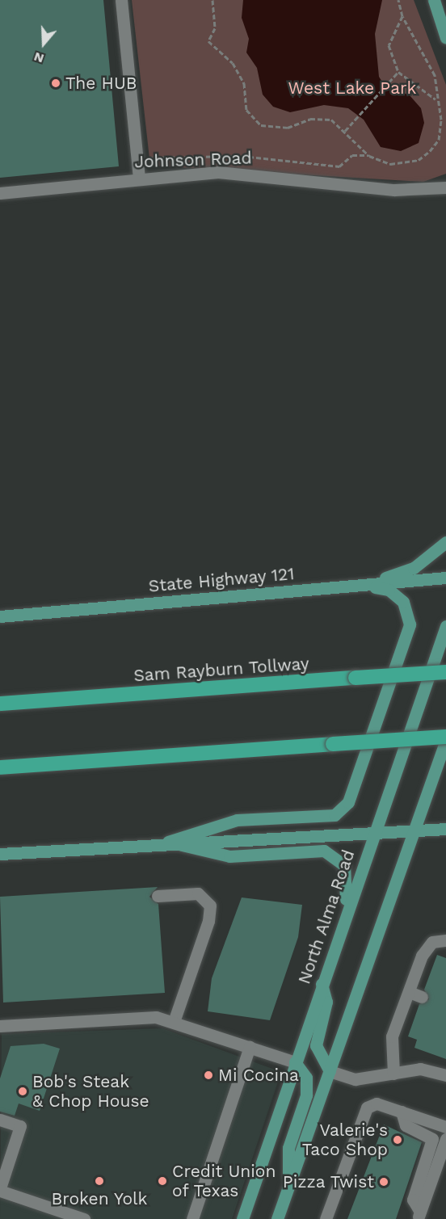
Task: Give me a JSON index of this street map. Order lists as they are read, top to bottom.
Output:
{
  "streets": {
    "highway": ["Sam Rayburn Tollway"],
    "main road": ["State Highway 121", "North Alma Road"],
    "street": ["Johnson Road"]
  },
  "parks": ["West Lake Park"],
  "places": [
    "The HUB",
    "Mi Cocina",
    "Bob's Steak & Chop House",
    "Valerie's Taco Shop",
    "Broken Yolk",
    "Credit Union of Texas",
    "Pizza Twist"
  ],
  "north": "bottom"
}
